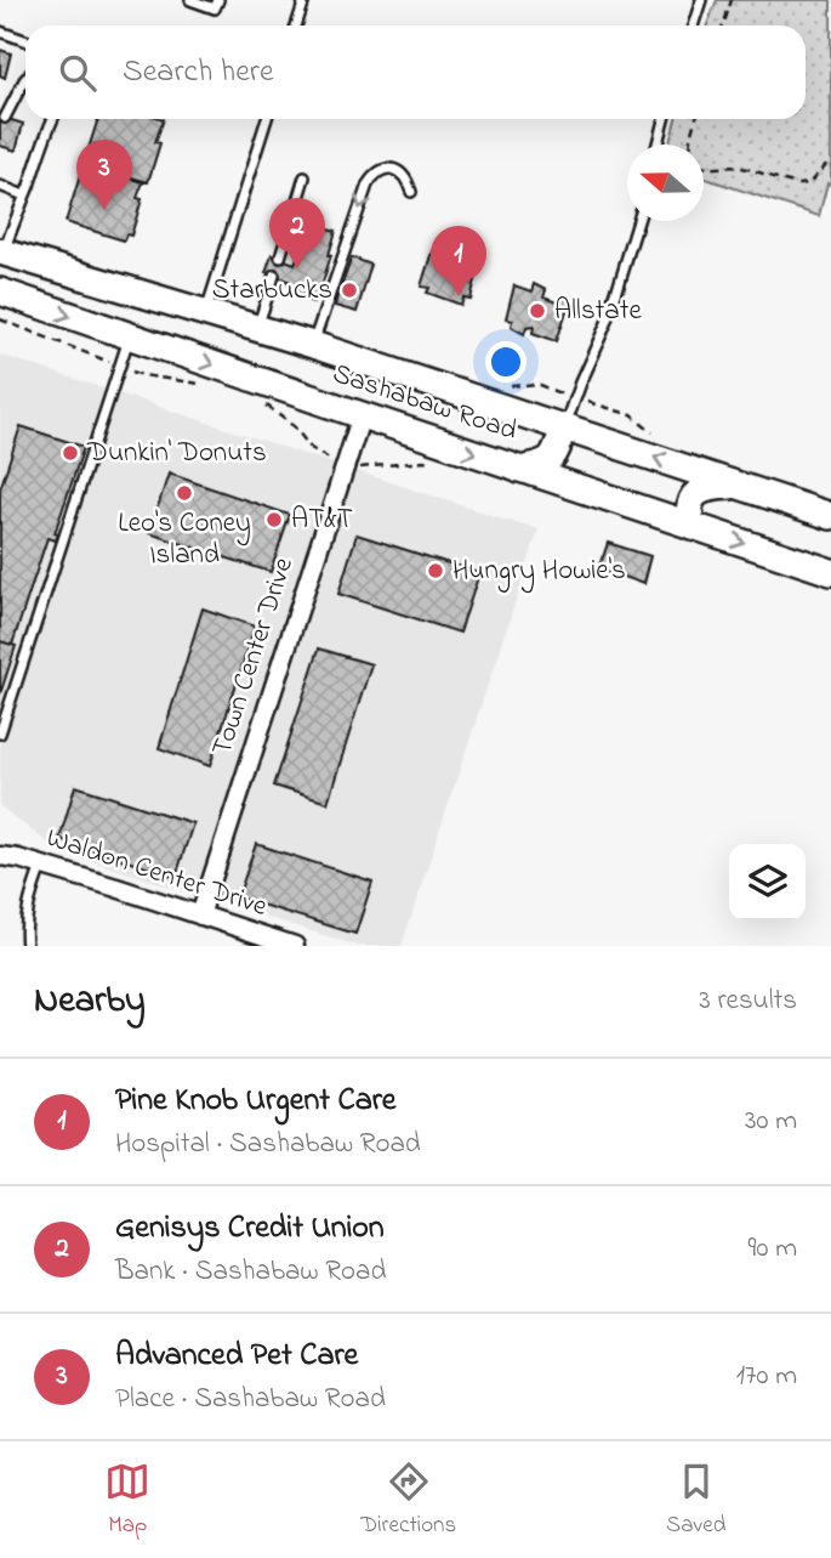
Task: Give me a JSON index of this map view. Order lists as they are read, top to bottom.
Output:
{
  "streets": {
    "main road": ["Sashabaw Road"],
    "street": ["Town Center Drive", "Waldon Center Drive"]
  },
  "crossings": [
    ["Sashabaw Road", "Town Center Drive"],
    ["Town Center Drive", "Waldon Center Drive"]
  ],
  "places": [
    "Starbucks",
    "Allstate",
    "Dunkin' Donuts",
    "Leo's Coney Island",
    "AT&T",
    "Hungry Howie's"
  ],
  "north": "left",
  "page": {
    "search": "Search here",
    "pins": ["3", "2", "1"],
    "heading": ["Nearby", "3 results"],
    "list": [
      {
        "mark": "1",
        "name": "Pine Knob Urgent Care",
        "note": "Hospital · Sashabaw Road",
        "value": "30 m"
      },
      {
        "mark": "2",
        "name": "Genisys Credit Union",
        "note": "Bank · Sashabaw Road",
        "value": "90 m"
      },
      {
        "mark": "3",
        "name": "Advanced Pet Care",
        "note": "Place · Sashabaw Road",
        "value": "170 m"
      }
    ],
    "nav": ["Map", "Directions", "Saved"]
  }
}
